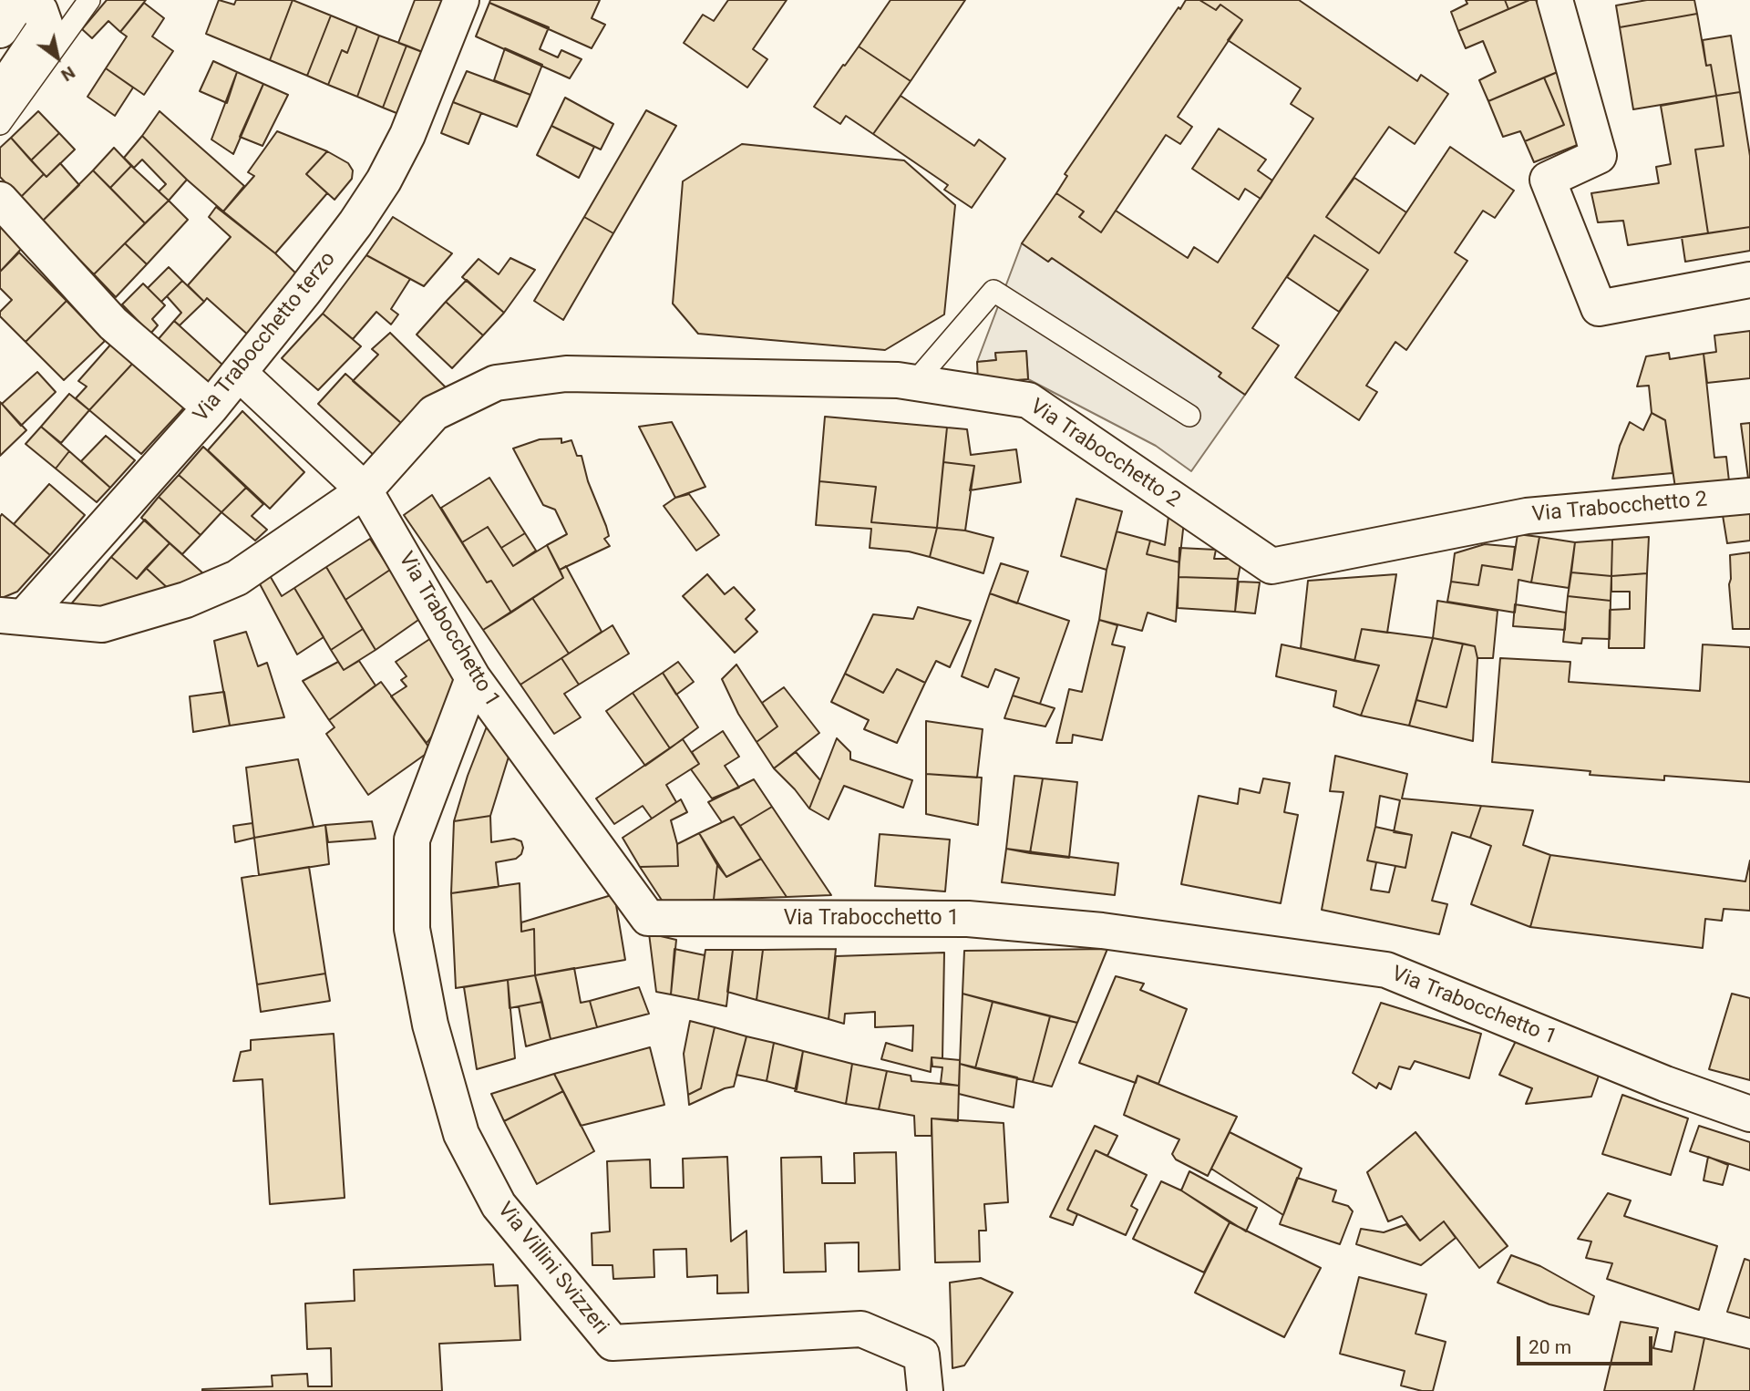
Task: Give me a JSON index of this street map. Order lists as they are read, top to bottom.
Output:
{
  "streets": {
    "street": [
      "Via Trabocchetto terzo",
      "Via Trabocchetto 2",
      "Via Trabocchetto 1",
      "Via Villini Svizzeri"
    ]
  },
  "crossings": [
    ["Via Trabocchetto terzo", "Via Trabocchetto 2"],
    ["Via Trabocchetto terzo", "Via Trabocchetto 1"],
    ["Via Trabocchetto 2", "Via Trabocchetto 1"],
    ["Via Trabocchetto 1", "Via Villini Svizzeri"]
  ],
  "scale_bar": "20 m",
  "north": "bottom right"
}
